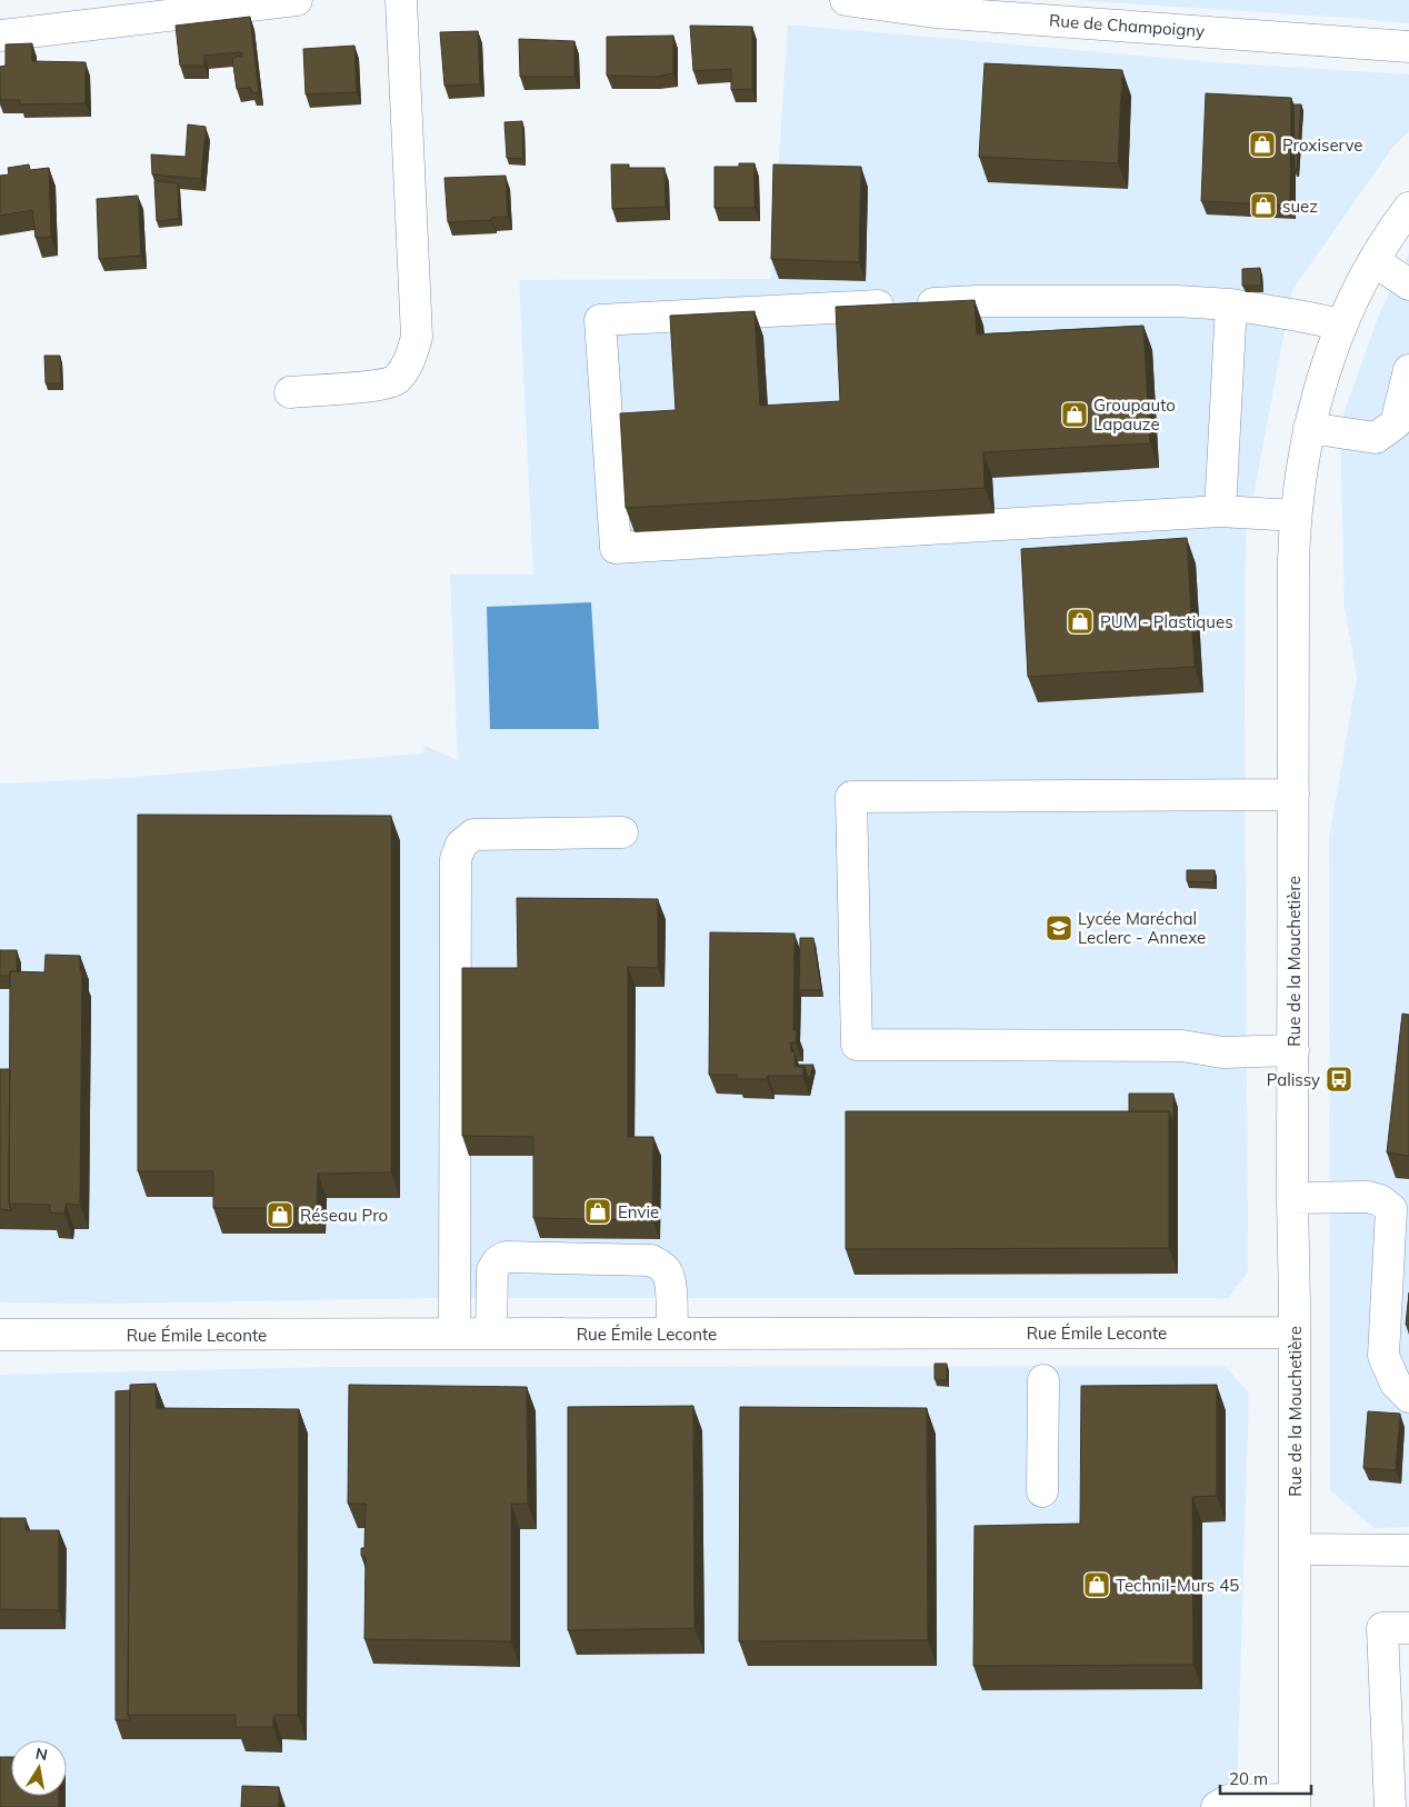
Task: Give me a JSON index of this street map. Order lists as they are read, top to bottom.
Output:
{
  "streets": {
    "street": ["Rue de Champoigny", "Rue de la Mouchetière", "Rue Émile Leconte"]
  },
  "crossings": [
    ["Rue de la Mouchetière", "Rue Émile Leconte"]
  ],
  "places": {
    "shop": [
      "Proxiserve",
      "suez",
      "Groupauto Lapauze",
      "PUM - Plastiques",
      "Envie",
      "Réseau Pro",
      "TechniI-Murs 45"
    ],
    "school or university": ["Lycée Maréchal Leclerc - Annexe"],
    "bus stop": ["Palissy"]
  },
  "scale_bar": "20 m",
  "north": "top"
}
